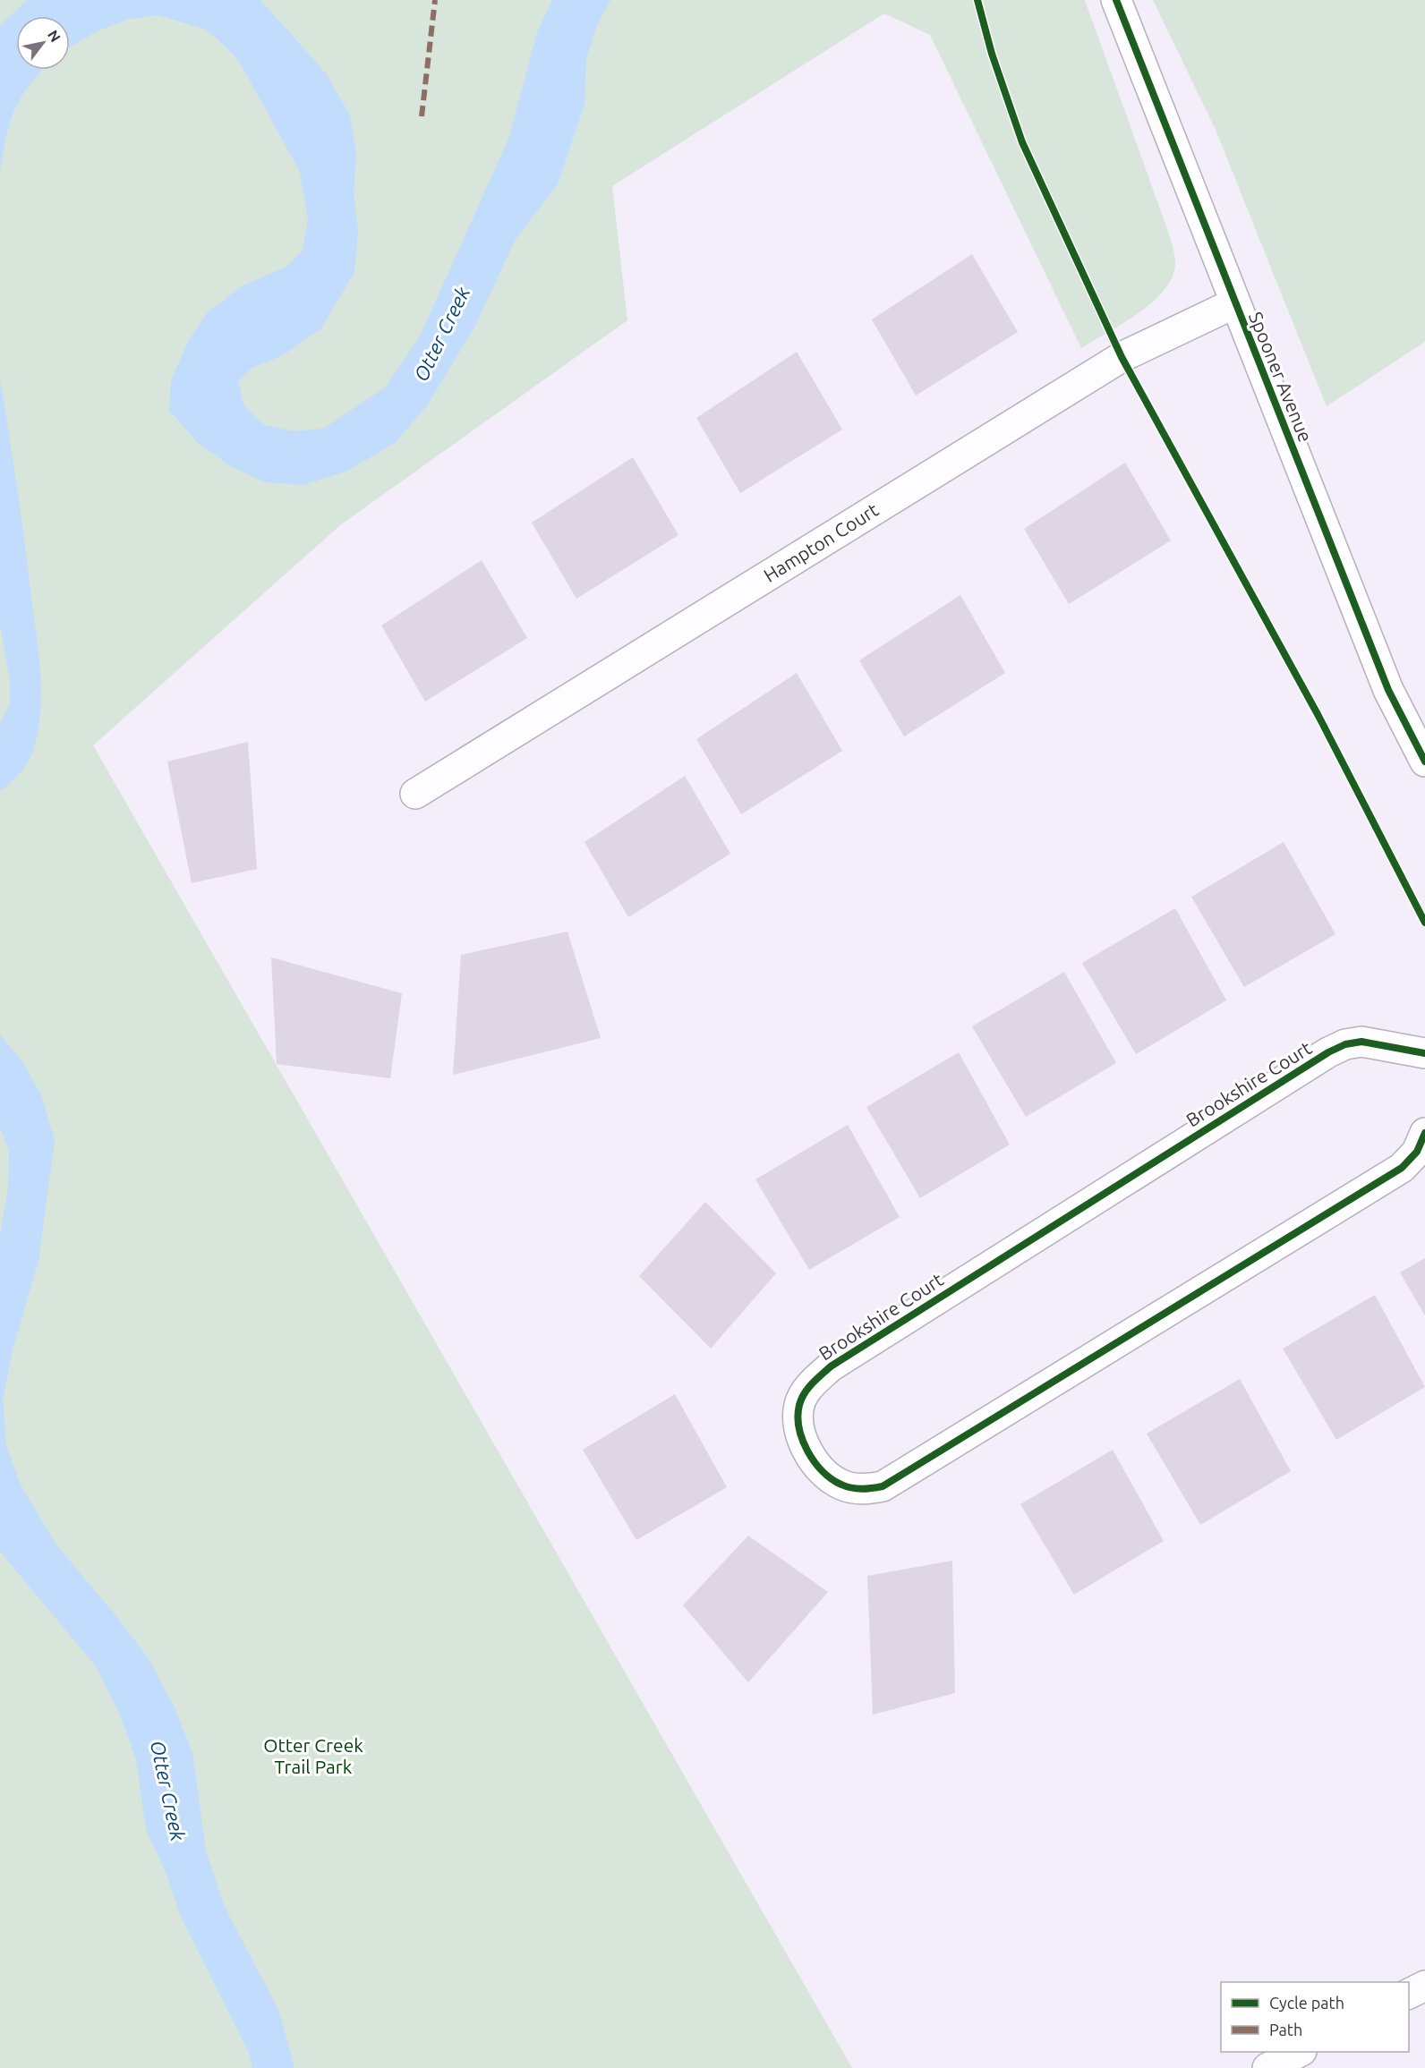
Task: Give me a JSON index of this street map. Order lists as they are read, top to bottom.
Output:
{
  "streets": {
    "main road": ["Spooner Avenue", "Hampton Court", "Brookshire Court"]
  },
  "crossings": [
    ["Spooner Avenue", "Hampton Court"]
  ],
  "water": ["Otter Creek"],
  "parks": ["Otter Creek Trail Park"],
  "legend": ["Cycle path", "Path"],
  "north": "top right"
}
